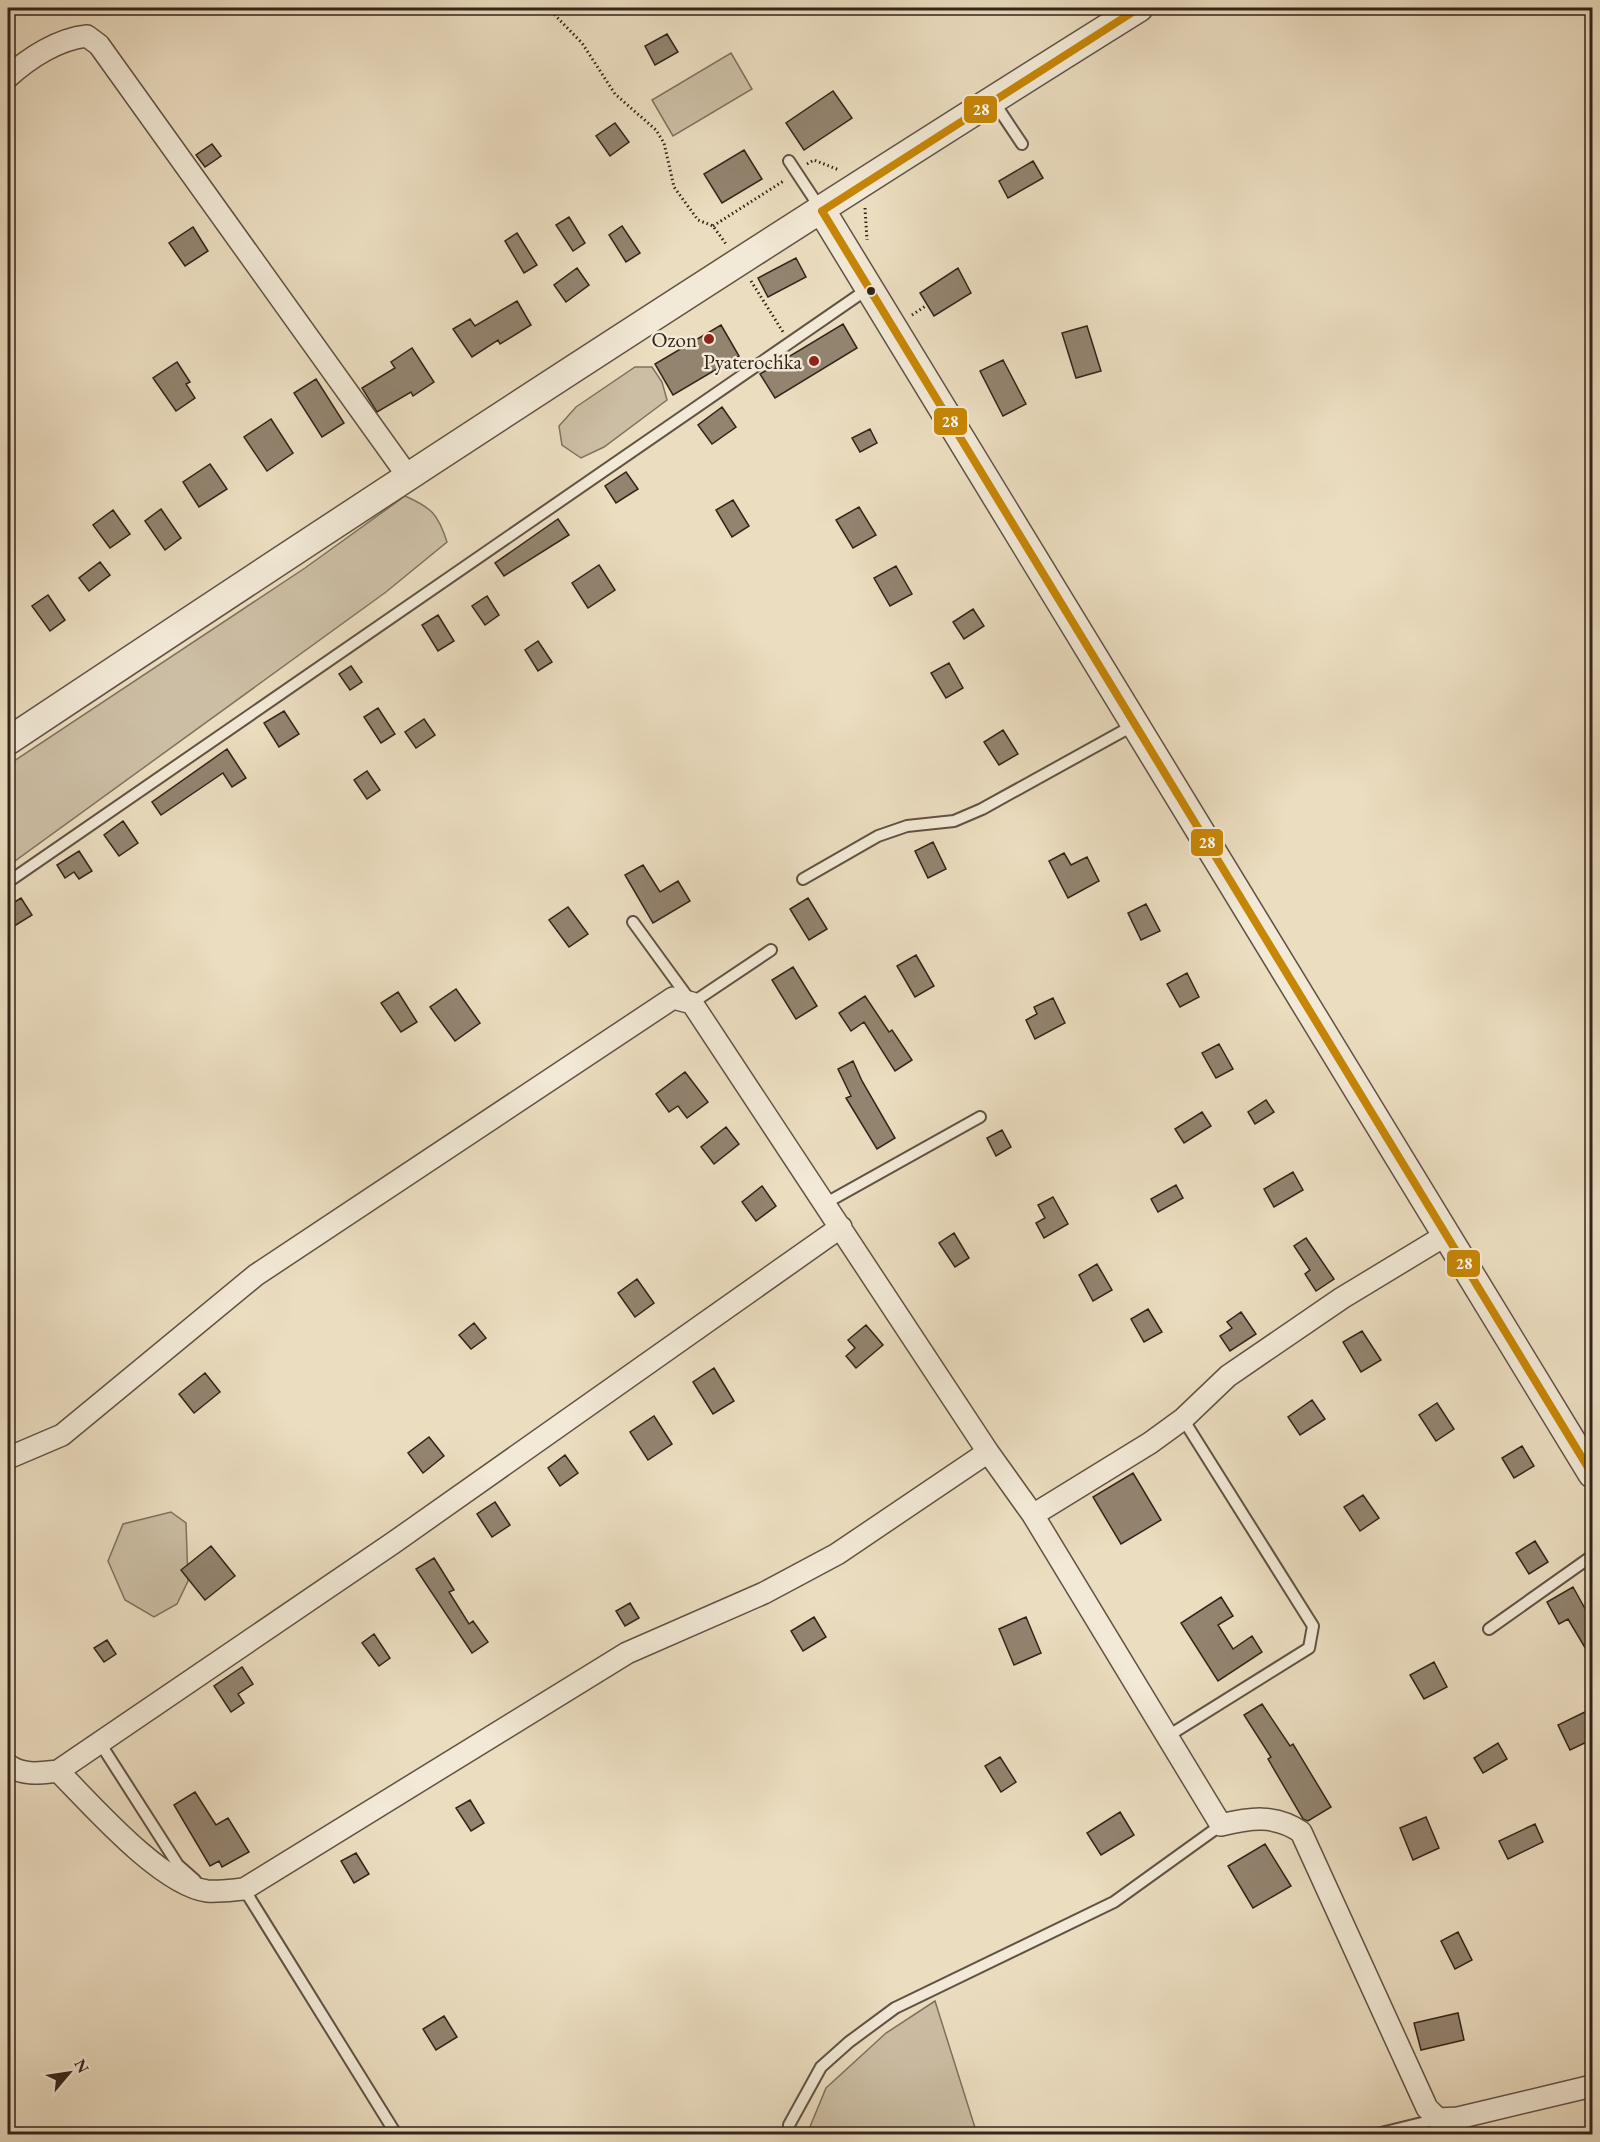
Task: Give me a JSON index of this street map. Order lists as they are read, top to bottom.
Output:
{
  "places": ["Ozon", "Pyaterochka"],
  "lines": ["transit line 28"],
  "north": "top right"
}
